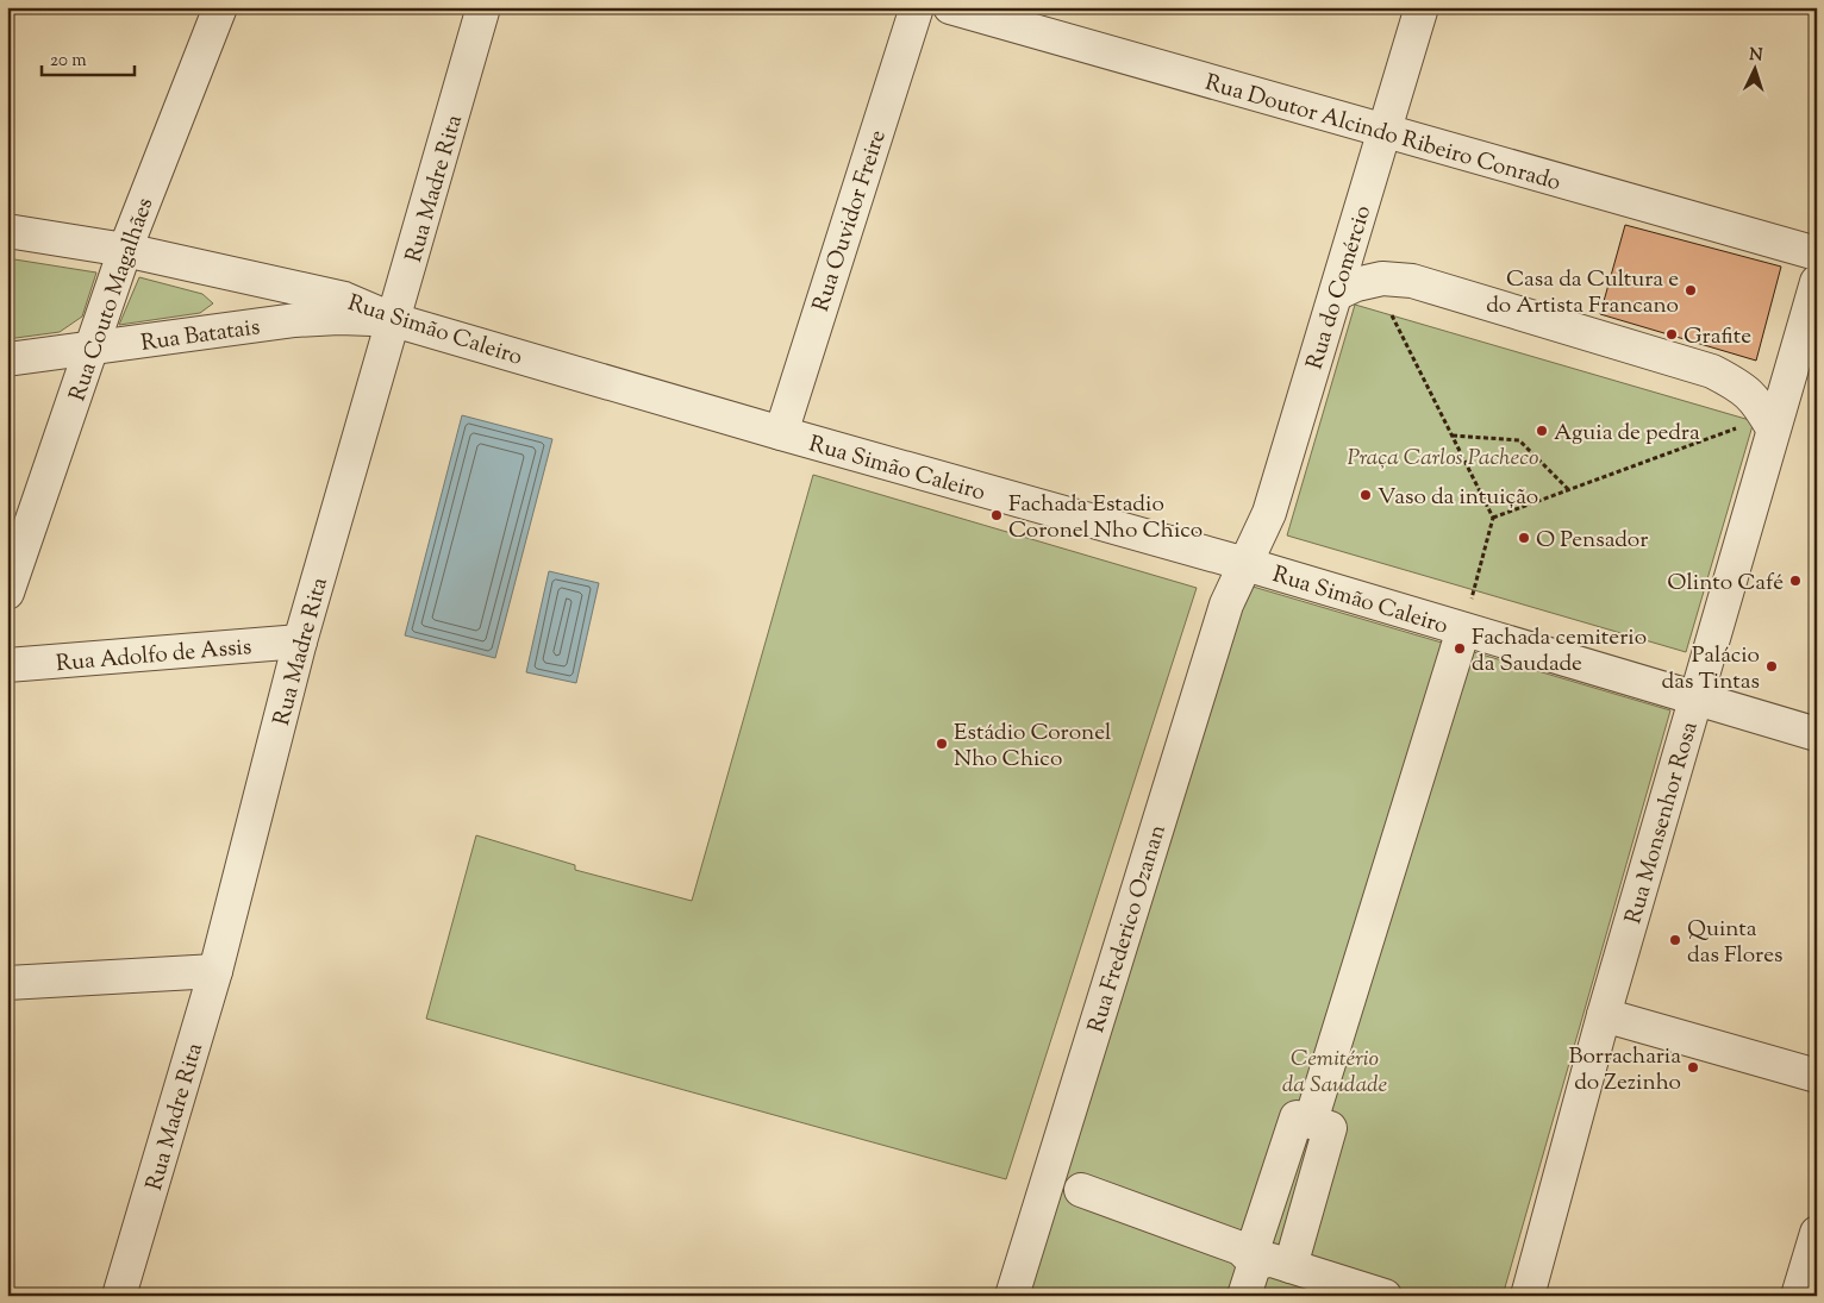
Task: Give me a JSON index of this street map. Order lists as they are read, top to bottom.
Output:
{
  "streets": {
    "street": [
      "Rua Doutor Alcindo Ribeiro Conrado",
      "Rua Madre Rita",
      "Rua Ouvidor Freire",
      "Rua do Comércio",
      "Rua Couto Magalhães",
      "Rua Simão Caleiro",
      "Rua Batatais",
      "Rua Adolfo de Assis",
      "Rua Monsenhor Rosa",
      "Rua Frederico Ozanan"
    ]
  },
  "crossings": [
    ["Rua Doutor Alcindo Ribeiro Conrado", "Rua do Comércio"],
    ["Rua Madre Rita", "Rua Simão Caleiro"],
    ["Rua Madre Rita", "Rua Batatais"],
    ["Rua Madre Rita", "Rua Adolfo de Assis"],
    ["Rua Ouvidor Freire", "Rua Simão Caleiro"],
    ["Rua do Comércio", "Rua Simão Caleiro"],
    ["Rua do Comércio", "Rua Frederico Ozanan"],
    ["Rua Couto Magalhães", "Rua Simão Caleiro"],
    ["Rua Couto Magalhães", "Rua Batatais"],
    ["Rua Simão Caleiro", "Rua Batatais"],
    ["Rua Simão Caleiro", "Rua Monsenhor Rosa"],
    ["Rua Simão Caleiro", "Rua Frederico Ozanan"]
  ],
  "parks": ["Praça Carlos Pacheco", "Cemitério da Saudade"],
  "places": [
    "Casa da Cultura e do Artista Francano",
    "Grafite",
    "Aguia de pedra",
    "Vaso da intuição",
    "Fachada Estadio Coronel Nho Chico",
    "O Pensador",
    "Olinto Café",
    "Fachada cemiterio da Saudade",
    "Palácio das Tintas",
    "Estádio Coronel Nho Chico",
    "Quinta das Flores",
    "Borracharia do Zezinho"
  ],
  "scale_bar": "20 m",
  "north": "top"
}
